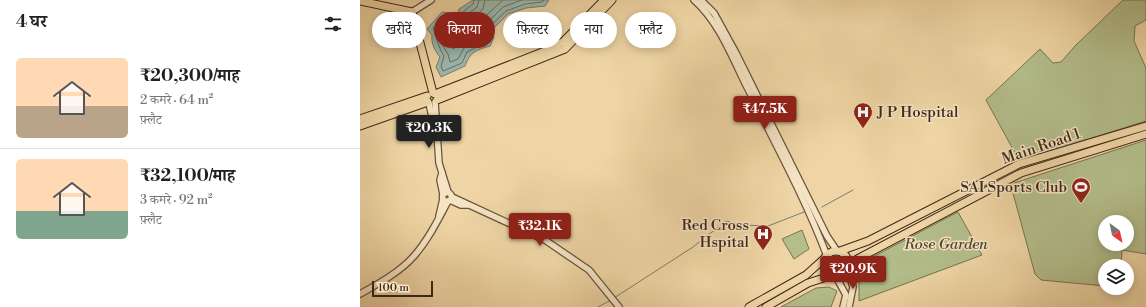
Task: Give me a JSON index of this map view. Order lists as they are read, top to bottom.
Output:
{
  "streets": {
    "main road": ["Main Road 1"]
  },
  "parks": ["Rose Garden"],
  "places": {
    "hospital": ["J P Hospital", "Red Cross Hspital"],
    "sports": ["SAI Sports Club"]
  },
  "scale_bar": "100 m",
  "north": "bottom right",
  "page": {
    "heading": "4 घर",
    "chip": [
      "खरीदें",
      "किराया",
      "फ़िल्टर",
      "नया",
      "फ़्लैट"
    ],
    "list": [
      {
        "name": "₹20,300/माह",
        "note": "2 कमरे · 64 m² · फ़्लैट"
      },
      {
        "name": "₹32,100/माह",
        "note": "3 कमरे · 92 m² · फ़्लैट"
      }
    ],
    "price": [
      "₹47.5K",
      "₹20.3K",
      "₹32.1K",
      "₹20.9K"
    ],
    "scale": "100 m"
  }
}
